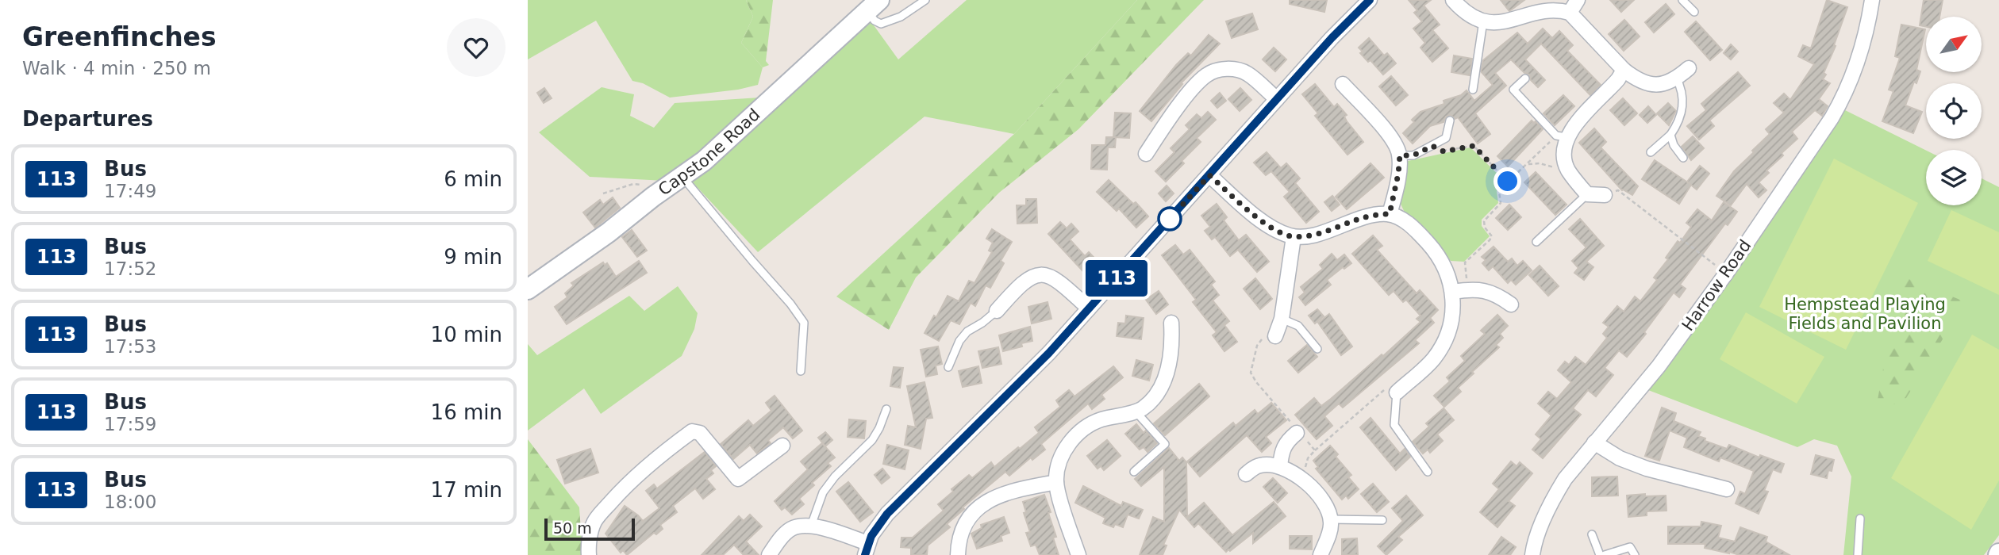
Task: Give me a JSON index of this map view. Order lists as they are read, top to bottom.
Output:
{
  "streets": {
    "street": ["Capstone Road", "Harrow Road"]
  },
  "parks": ["Hempstead Playing Fields and Pavilion"],
  "lines": ["bus line 113"],
  "scale_bar": "50 m",
  "north": "top right",
  "page": {
    "heading": [
      ["Greenfinches", "Walk · 4 min · 250 m"],
      "Departures"
    ],
    "on_map": "113",
    "list": [
      {
        "mark": "113",
        "name": "Bus",
        "note": "17:49",
        "value": "6 min"
      },
      {
        "mark": "113",
        "name": "Bus",
        "note": "17:52",
        "value": "9 min"
      },
      {
        "mark": "113",
        "name": "Bus",
        "note": "17:53",
        "value": "10 min"
      },
      {
        "mark": "113",
        "name": "Bus",
        "note": "17:59",
        "value": "16 min"
      },
      {
        "mark": "113",
        "name": "Bus",
        "note": "18:00",
        "value": "17 min"
      }
    ],
    "scale": "50 m"
  }
}
